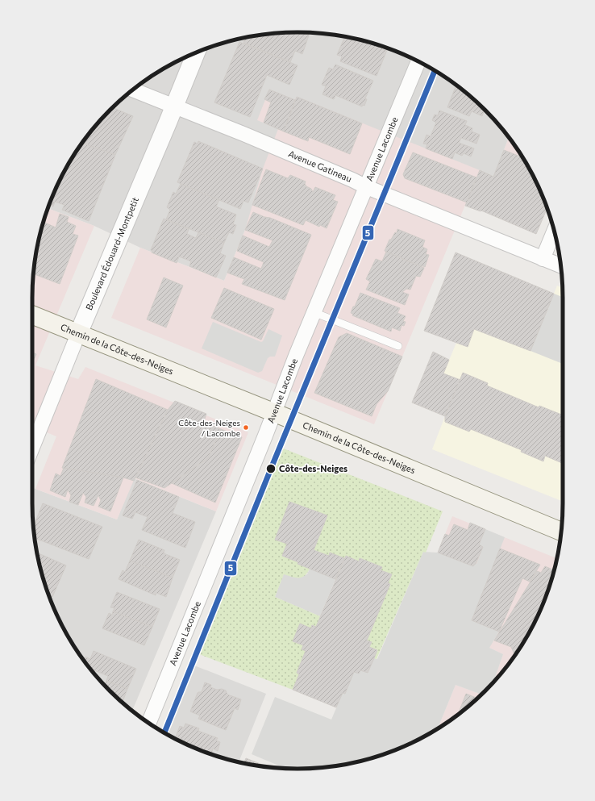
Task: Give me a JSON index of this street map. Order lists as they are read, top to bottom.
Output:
{
  "streets": {
    "main road": ["Chemin de la Côte-des-Neiges"],
    "street": ["Avenue Lacombe", "Avenue Gatineau", "Boulevard Édouard-Montpetit"]
  },
  "crossings": [
    ["Avenue Lacombe", "Avenue Gatineau"],
    ["Avenue Lacombe", "Chemin de la Côte-des-Neiges"],
    ["Avenue Gatineau", "Boulevard Édouard-Montpetit"],
    ["Boulevard Édouard-Montpetit", "Chemin de la Côte-des-Neiges"]
  ],
  "places": ["Côte-des-Neiges / Lacombe", "Côte-des-Neiges"],
  "lines": ["transit line 5"]
}
